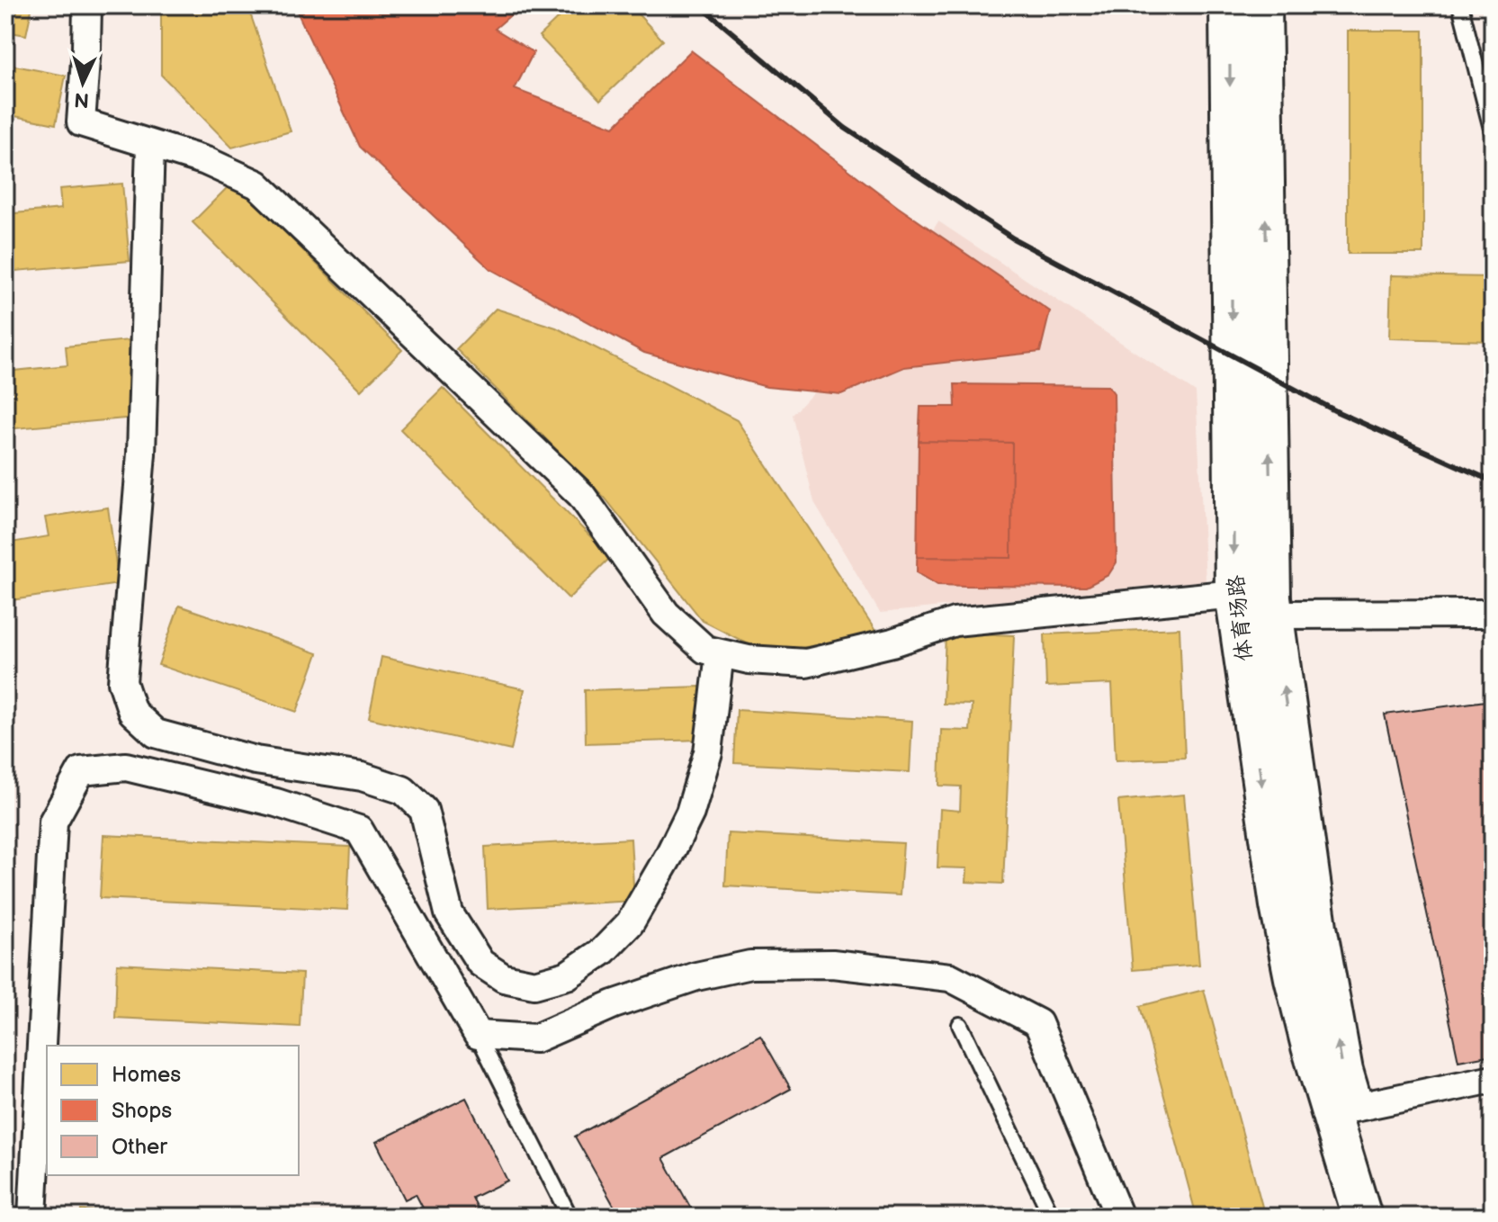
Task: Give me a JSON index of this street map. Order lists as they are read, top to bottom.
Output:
{
  "streets": {
    "main road": ["体育场路"]
  },
  "legend": ["Homes", "Shops", "Other"],
  "north": "bottom"
}
